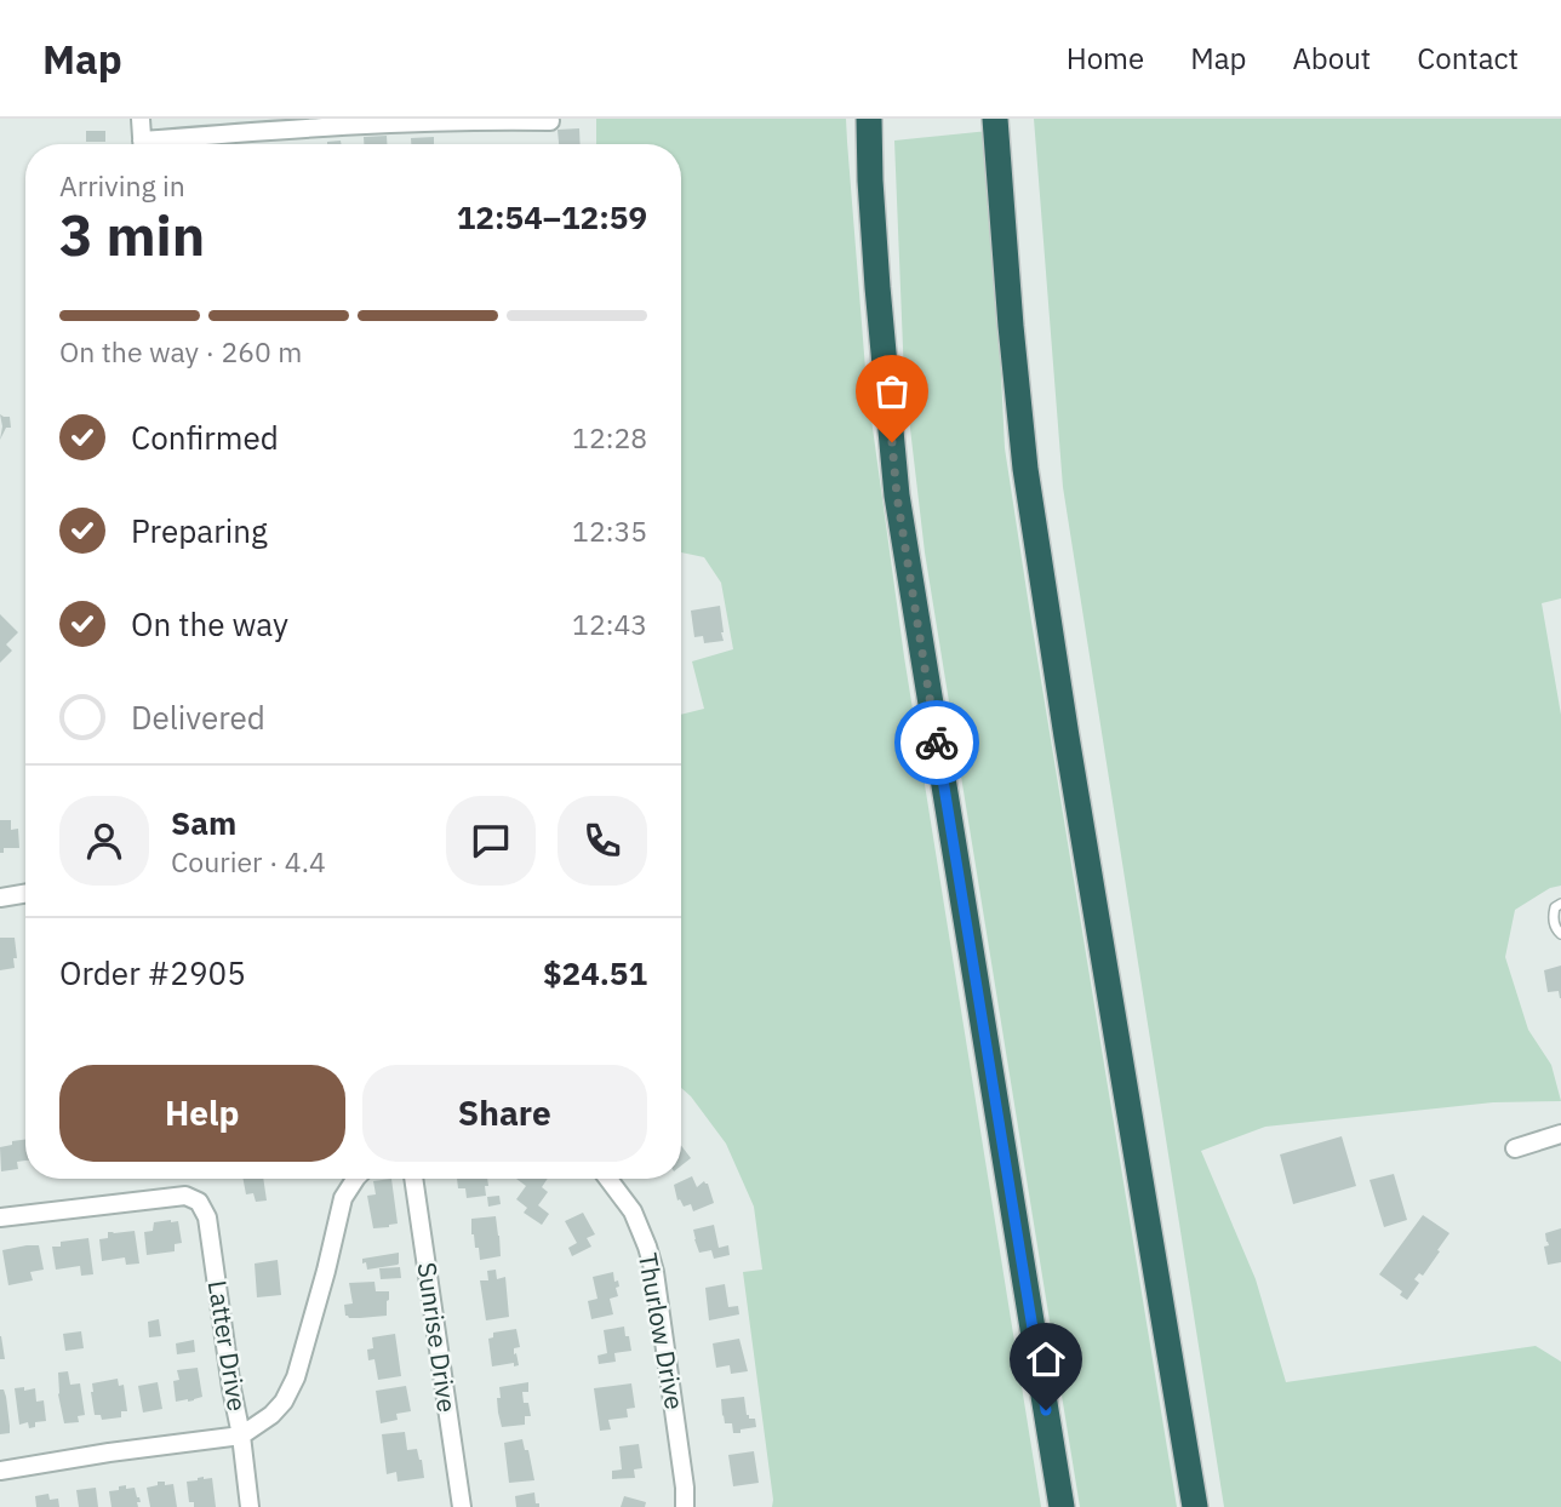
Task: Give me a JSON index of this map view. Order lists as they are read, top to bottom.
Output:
{
  "streets": {
    "street": ["Thurlow Drive", "Sunrise Drive", "Latter Drive"]
  },
  "page": {
    "header": "Map",
    "nav": [
      "Home",
      "Map",
      "About",
      "Contact"
    ],
    "heading": ["3 min", "Arriving in", "12:54–12:59"],
    "panel": [
      "Sam",
      "Courier · 4.4",
      "Order #2905",
      "$24.51"
    ],
    "bar": "On the way · 260 m",
    "list": [
      ["Confirmed", "12:28"],
      ["Preparing", "12:35"],
      ["On the way", "12:43"],
      "Delivered"
    ],
    "buttons": ["Help", "Share"]
  }
}
